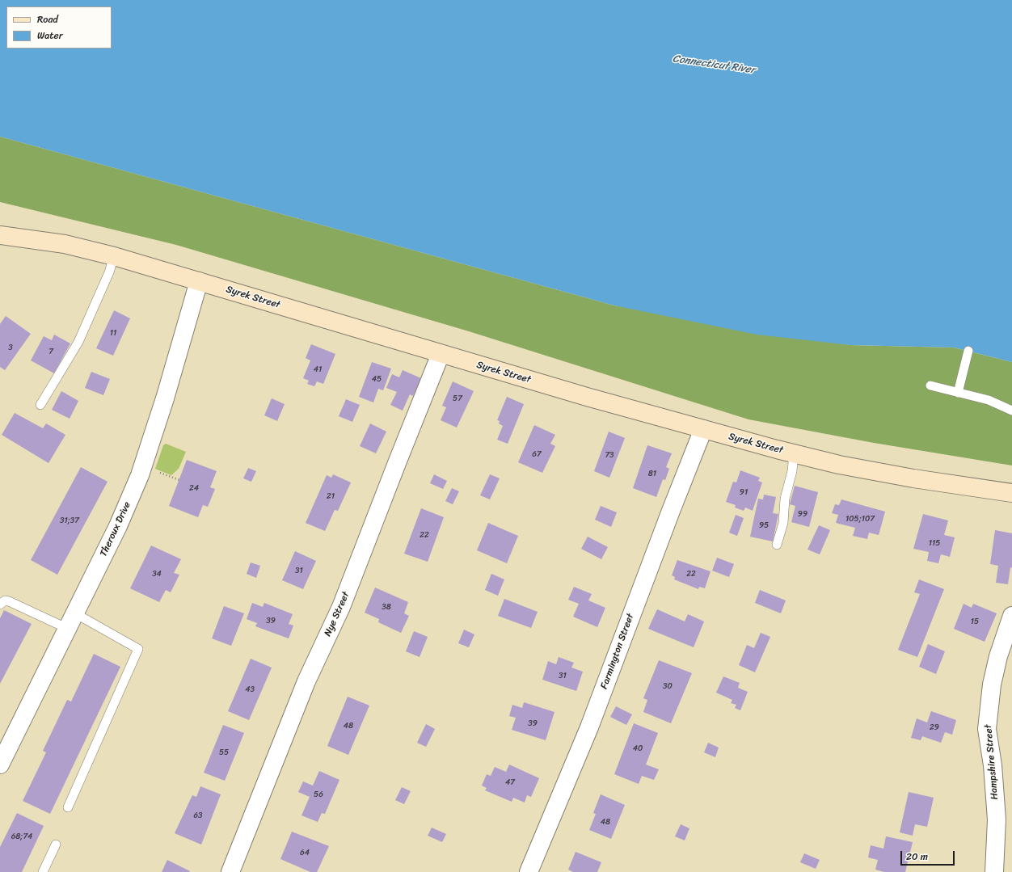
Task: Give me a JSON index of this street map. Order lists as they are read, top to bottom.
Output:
{
  "streets": {
    "main road": ["Syrek Street"],
    "street": [
      "Theroux Drive",
      "Nye Street",
      "Farmington Street",
      "Hampshire Street"
    ]
  },
  "crossings": [
    ["Syrek Street", "Theroux Drive"],
    ["Syrek Street", "Nye Street"],
    ["Syrek Street", "Farmington Street"]
  ],
  "water": ["Connecticut River"],
  "house_numbers": [
    "11",
    "3",
    "7",
    "41",
    "45",
    "57",
    "67",
    "73",
    "81",
    "24",
    "91",
    "21",
    "99",
    "105;107",
    "31;37",
    "95",
    "22",
    "115",
    "31",
    "34",
    "22",
    "38",
    "39",
    "15",
    "31",
    "30",
    "43",
    "39",
    "48",
    "29",
    "40",
    "55",
    "47",
    "56",
    "63",
    "48",
    "68;74",
    "64"
  ],
  "legend": ["Road", "Water"],
  "scale_bar": "20 m"
}
